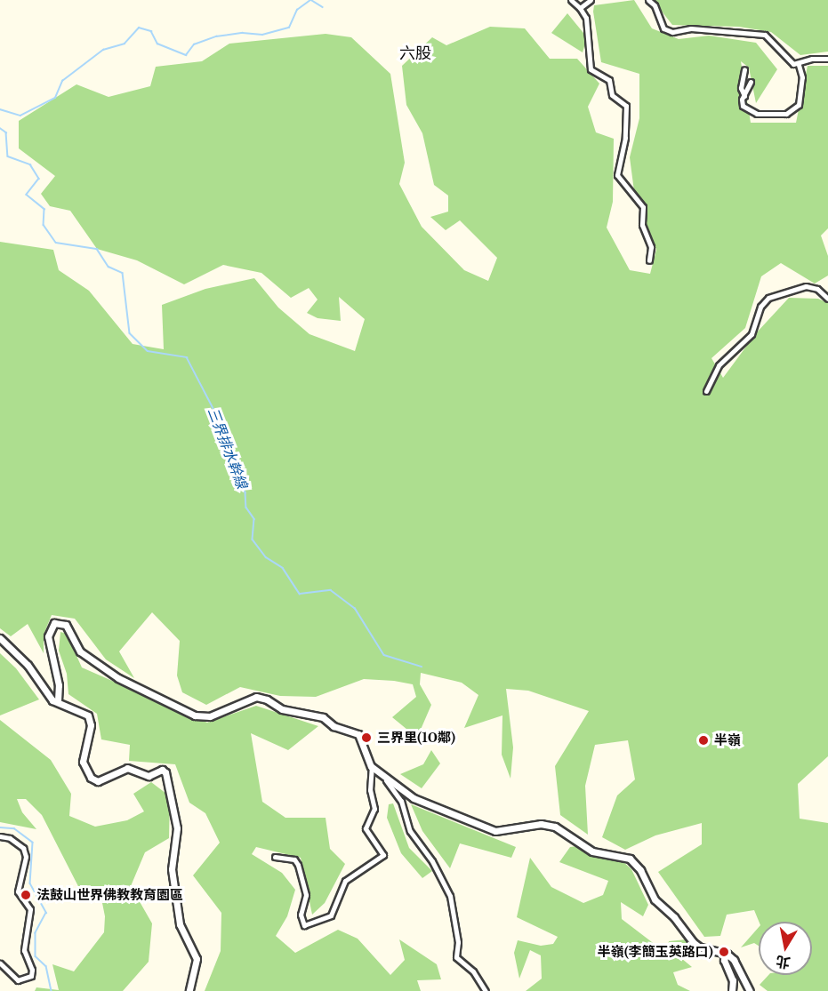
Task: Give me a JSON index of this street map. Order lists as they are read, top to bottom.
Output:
{
  "districts": ["六股"],
  "water": ["三界排水幹線"],
  "places": [
    "三界里(10鄰)",
    "半嶺",
    "法鼓山世界佛教教育園區",
    "半嶺(李簡玉英路口)"
  ],
  "north": "bottom"
}
